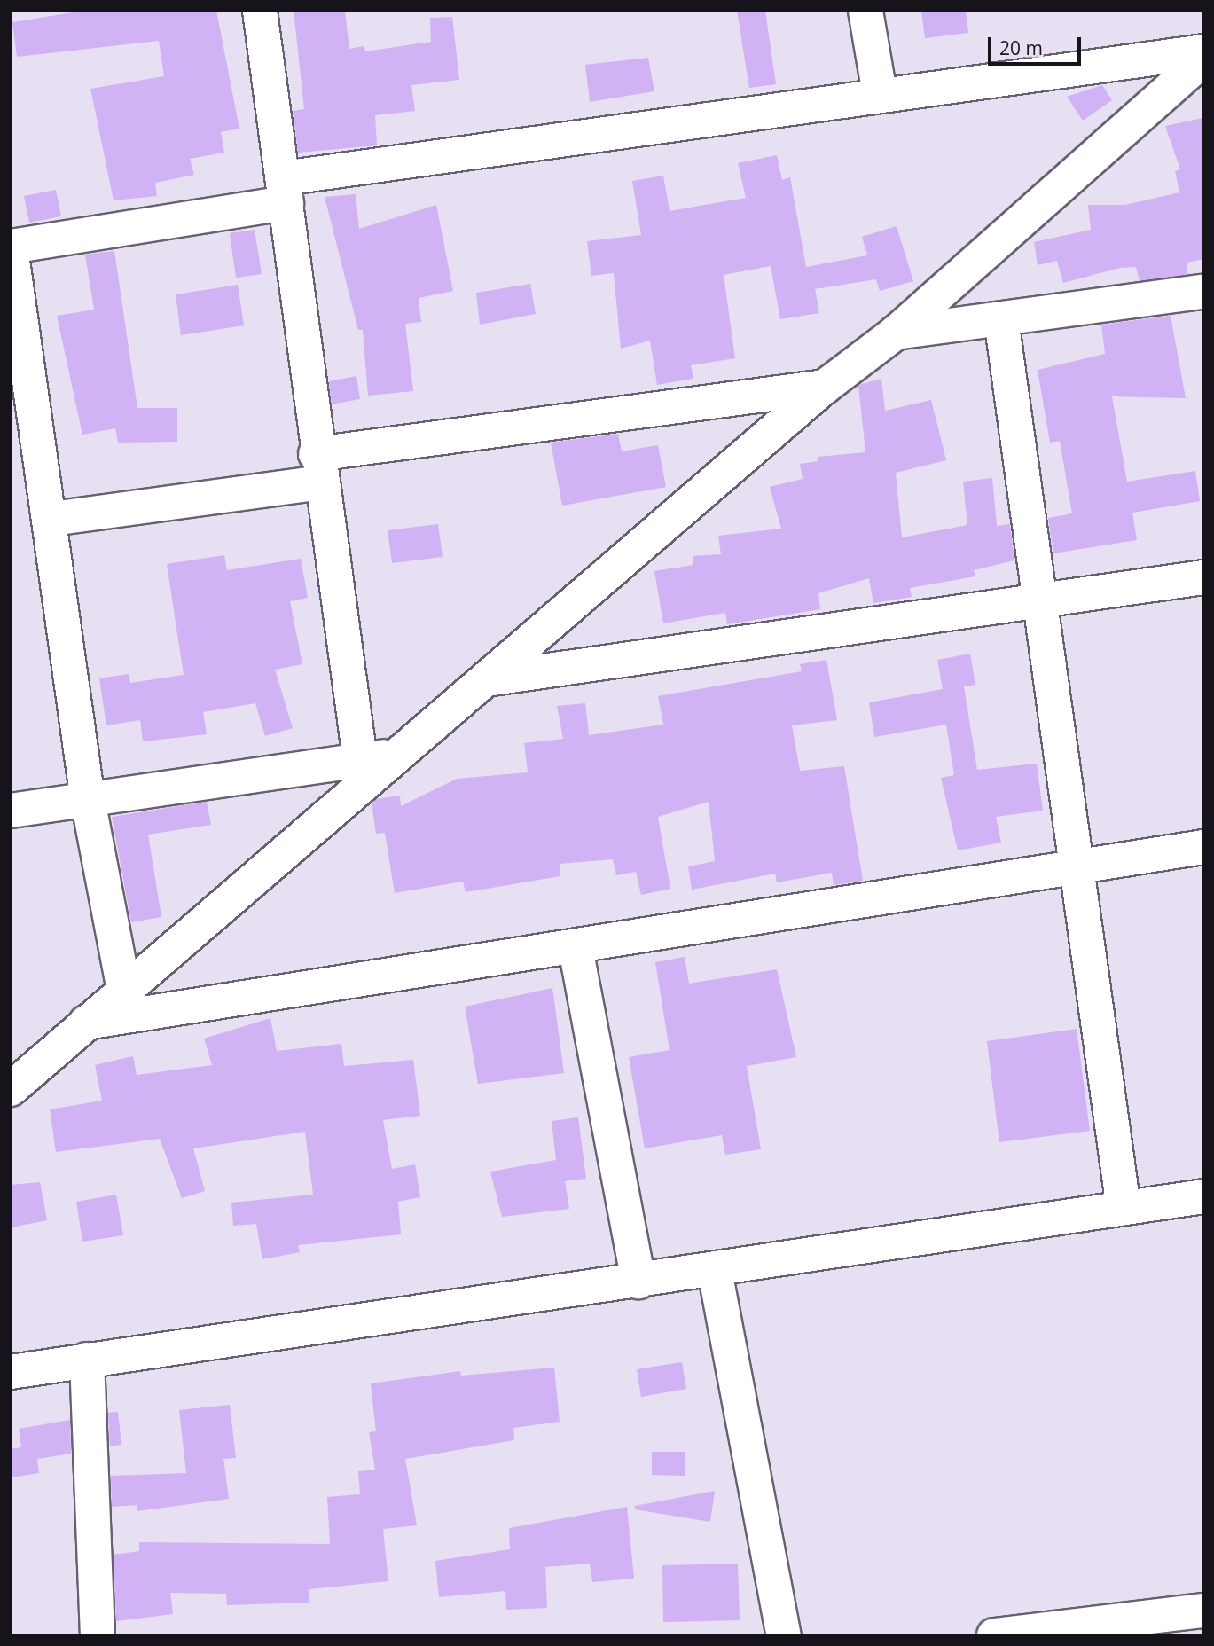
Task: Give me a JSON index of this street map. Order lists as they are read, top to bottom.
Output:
{
  "scale_bar": "20 m"
}
